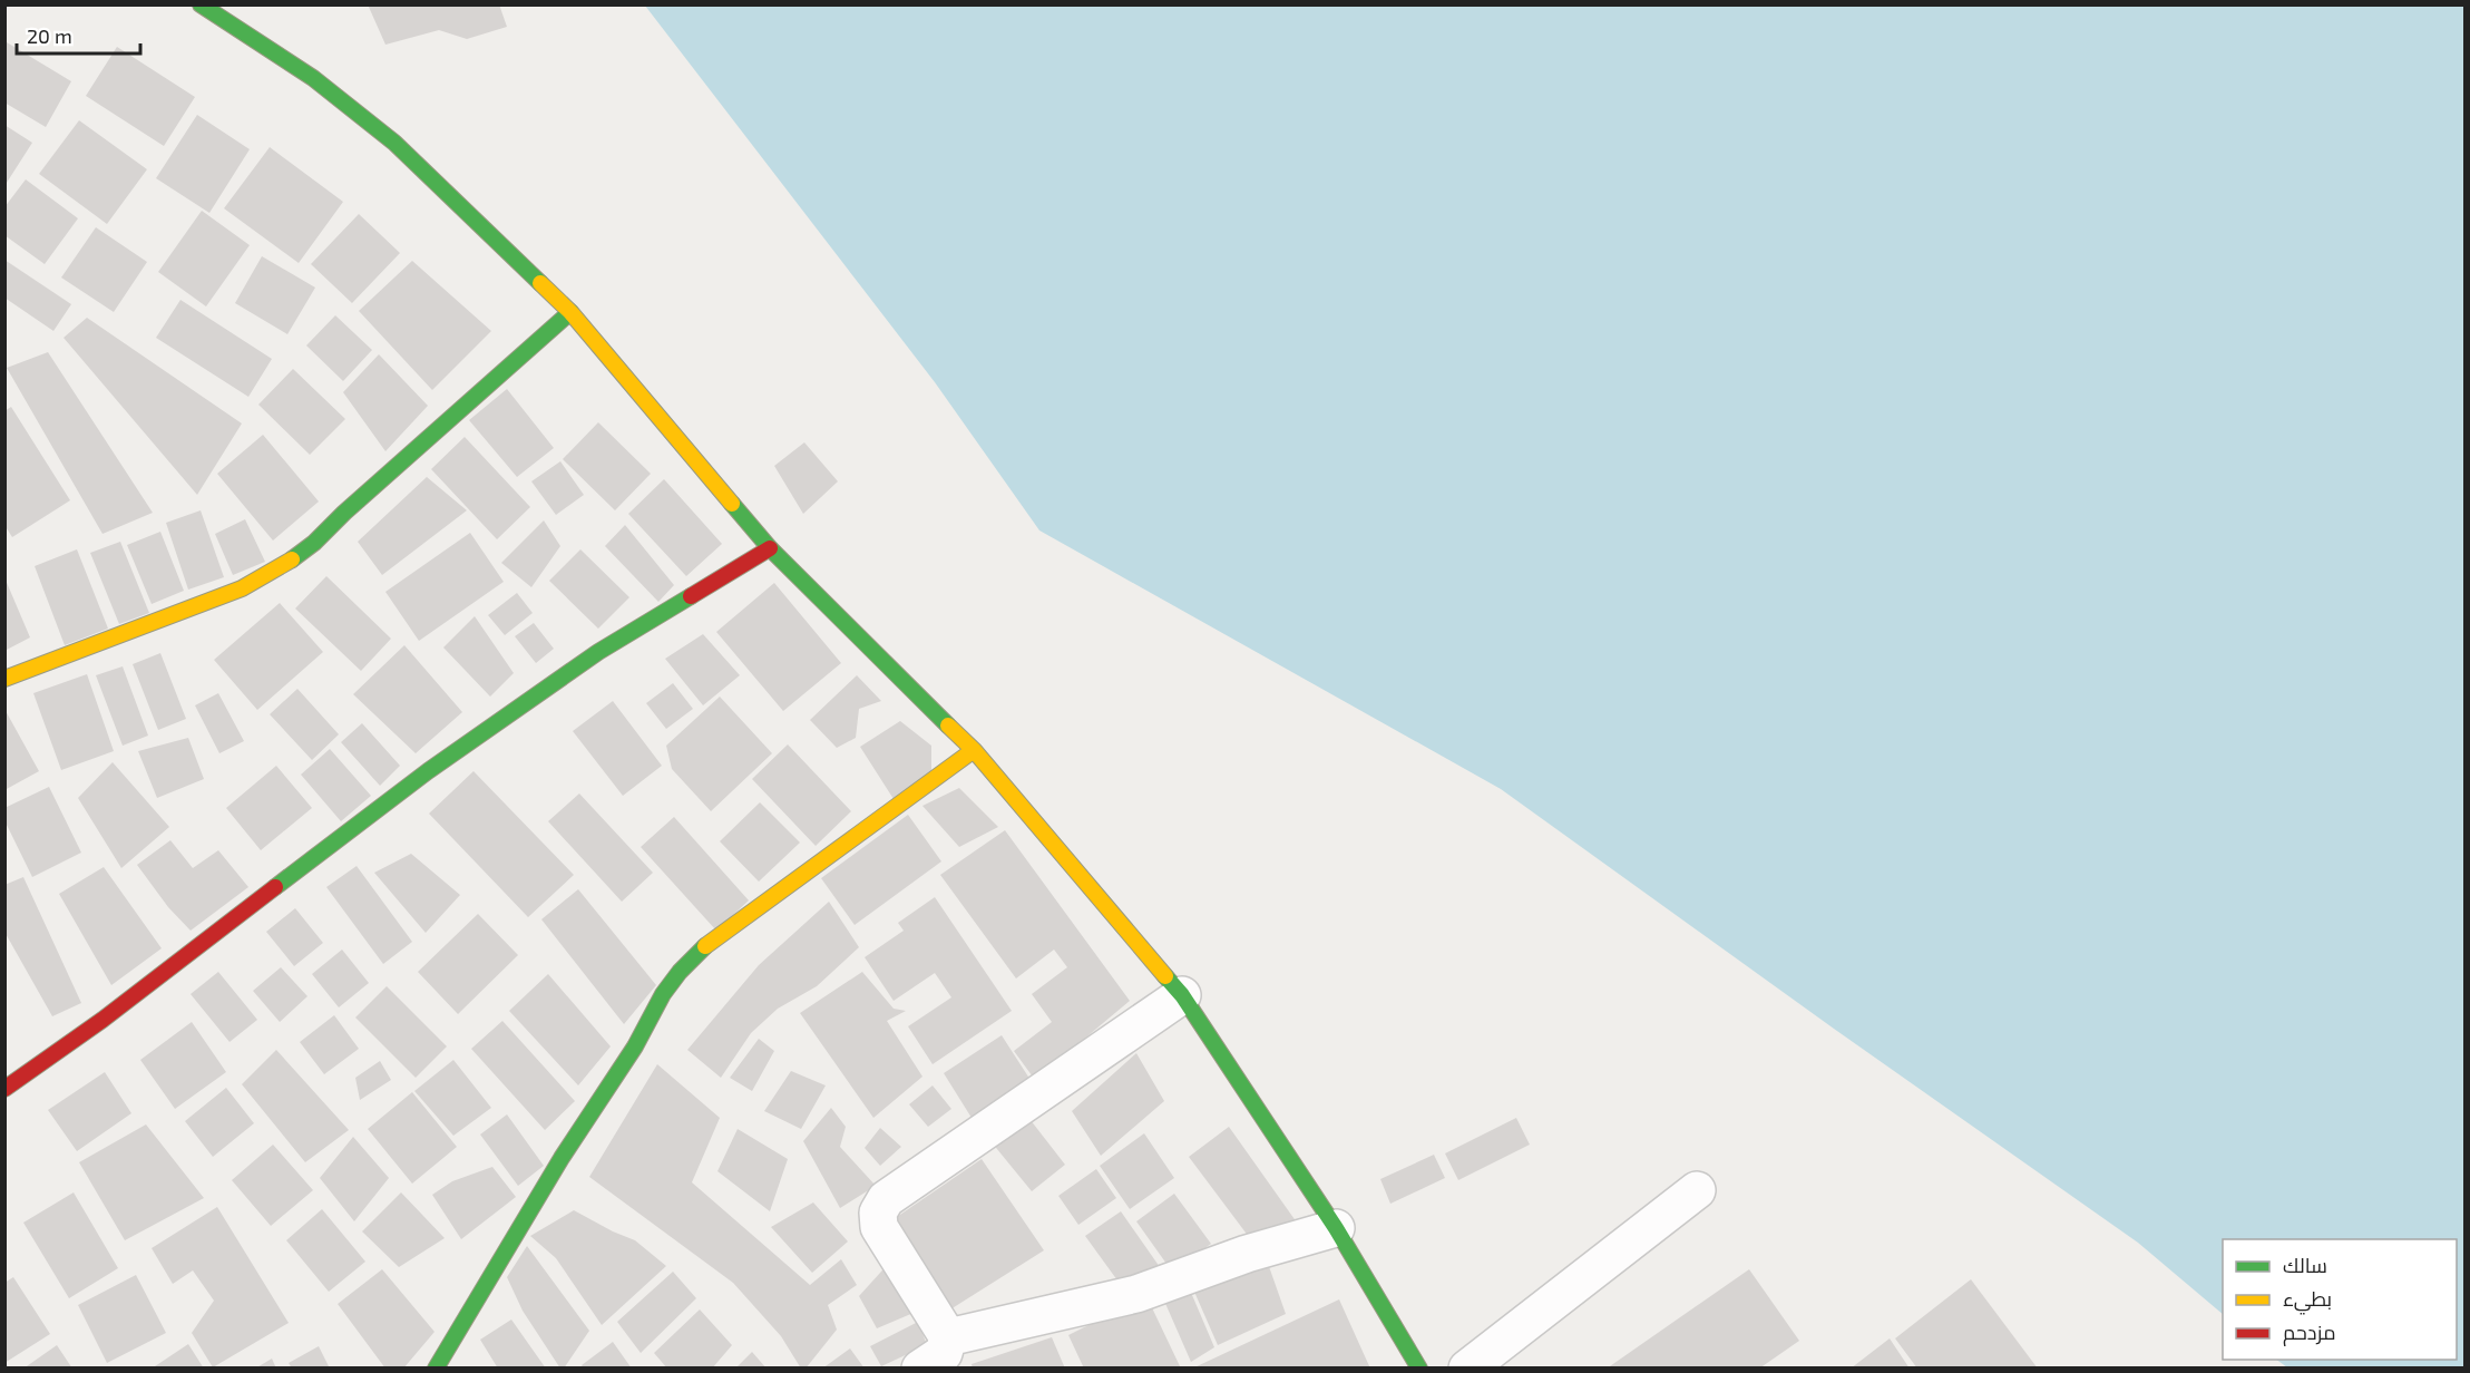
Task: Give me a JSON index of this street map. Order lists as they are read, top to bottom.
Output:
{
  "legend": ["سالك", "بطيء", "مزدحم"],
  "scale_bar": "20 m"
}
